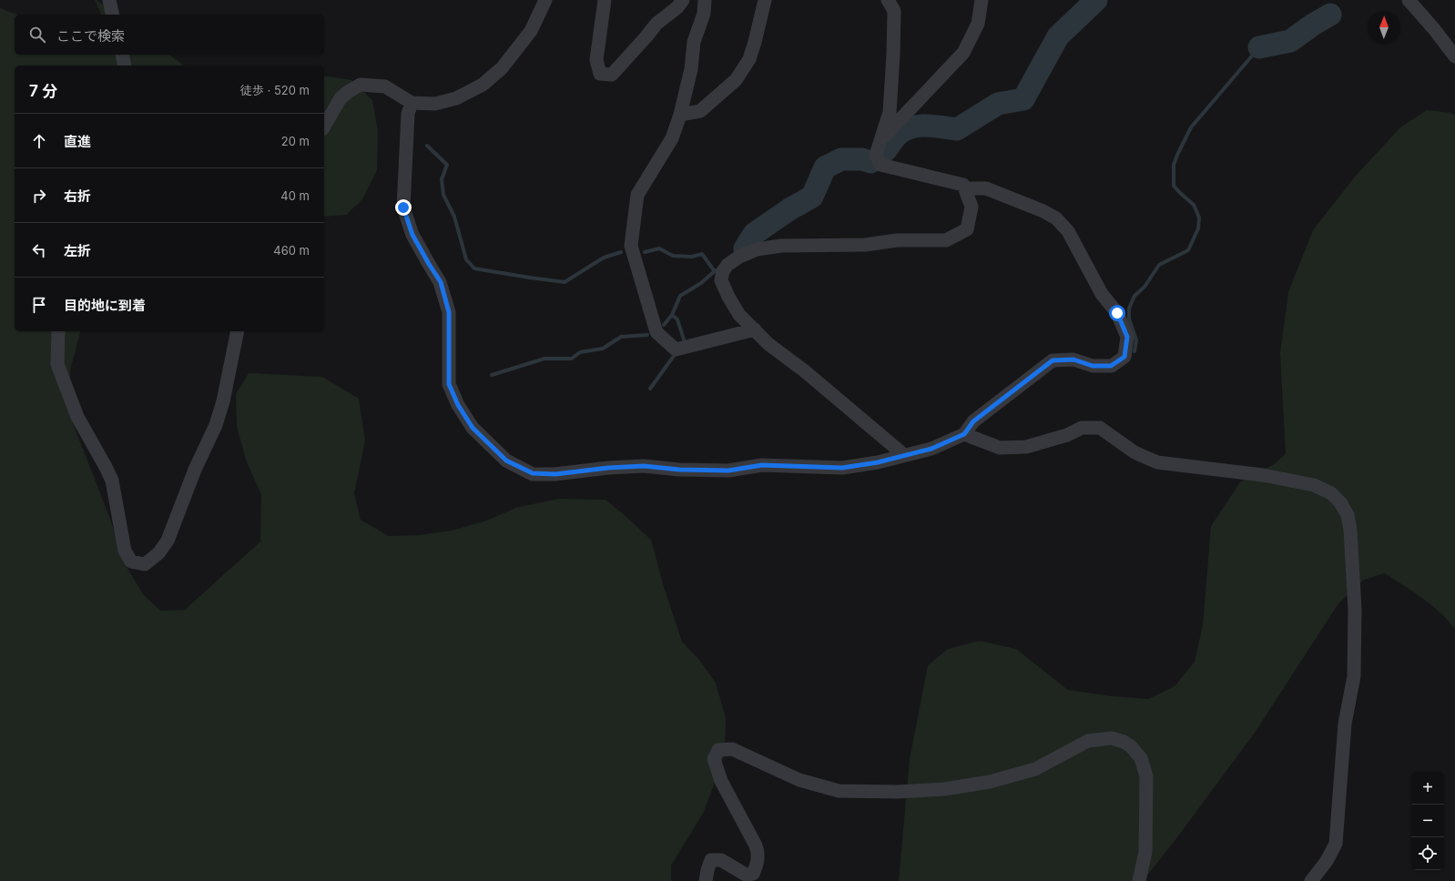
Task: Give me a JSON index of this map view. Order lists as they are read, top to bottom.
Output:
{
  "north": "top",
  "page": {
    "search": "ここで検索",
    "heading": ["7 分", "徒歩 · 520 m"],
    "list": [
      ["直進", "20 m"],
      ["右折", "40 m"],
      ["左折", "460 m"],
      "目的地に到着"
    ],
    "map_buttons": ["+", "−"]
  }
}
